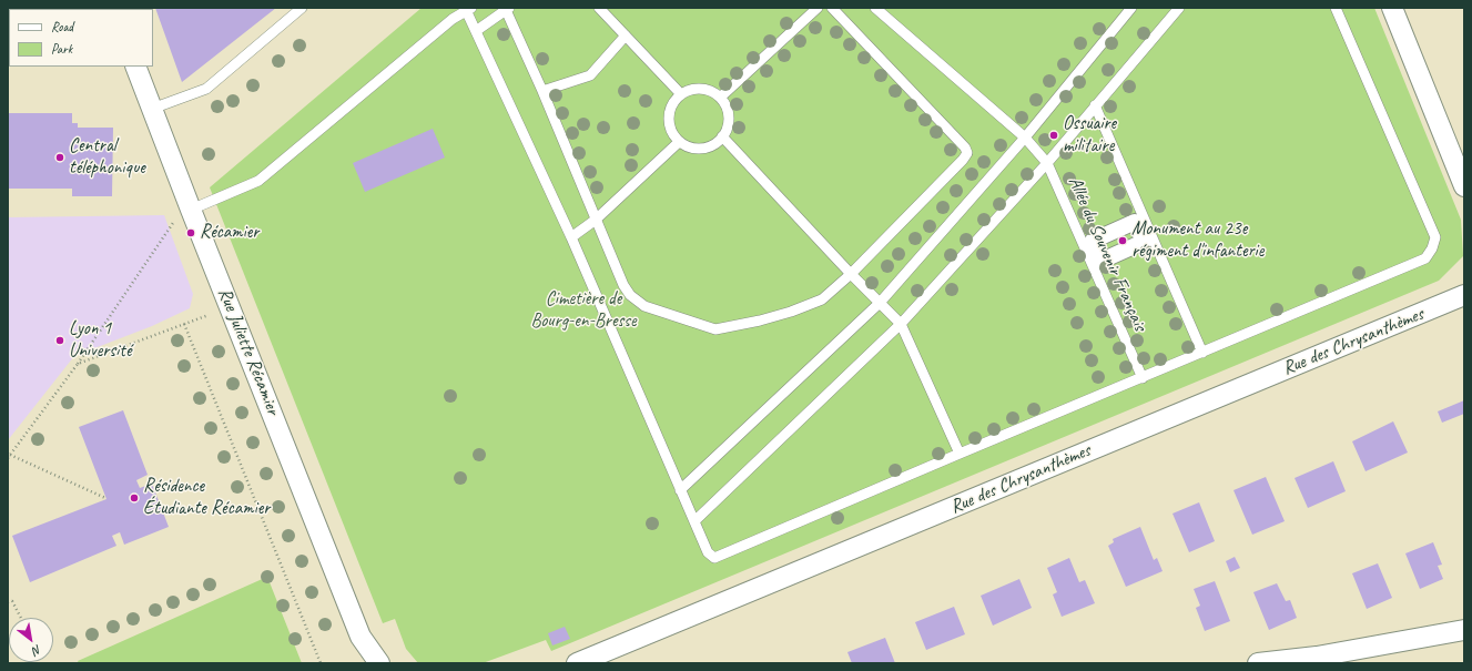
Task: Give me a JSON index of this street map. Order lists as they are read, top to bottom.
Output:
{
  "streets": {
    "street": ["Rue des Chrysanthèmes", "Rue Juliette Récamier"],
    "lane": ["Allée du Souvenir Français"]
  },
  "parks": ["Cimetière de Bourg-en-Bresse"],
  "places": [
    "Ossuaire militaire",
    "Central téléphonique",
    "Récamier",
    "Monument au 23e régiment d'infanterie",
    "Lyon 1 Université",
    "Résidence Étudiante Récamier"
  ],
  "legend": ["Road", "Park"],
  "north": "bottom right"
}
